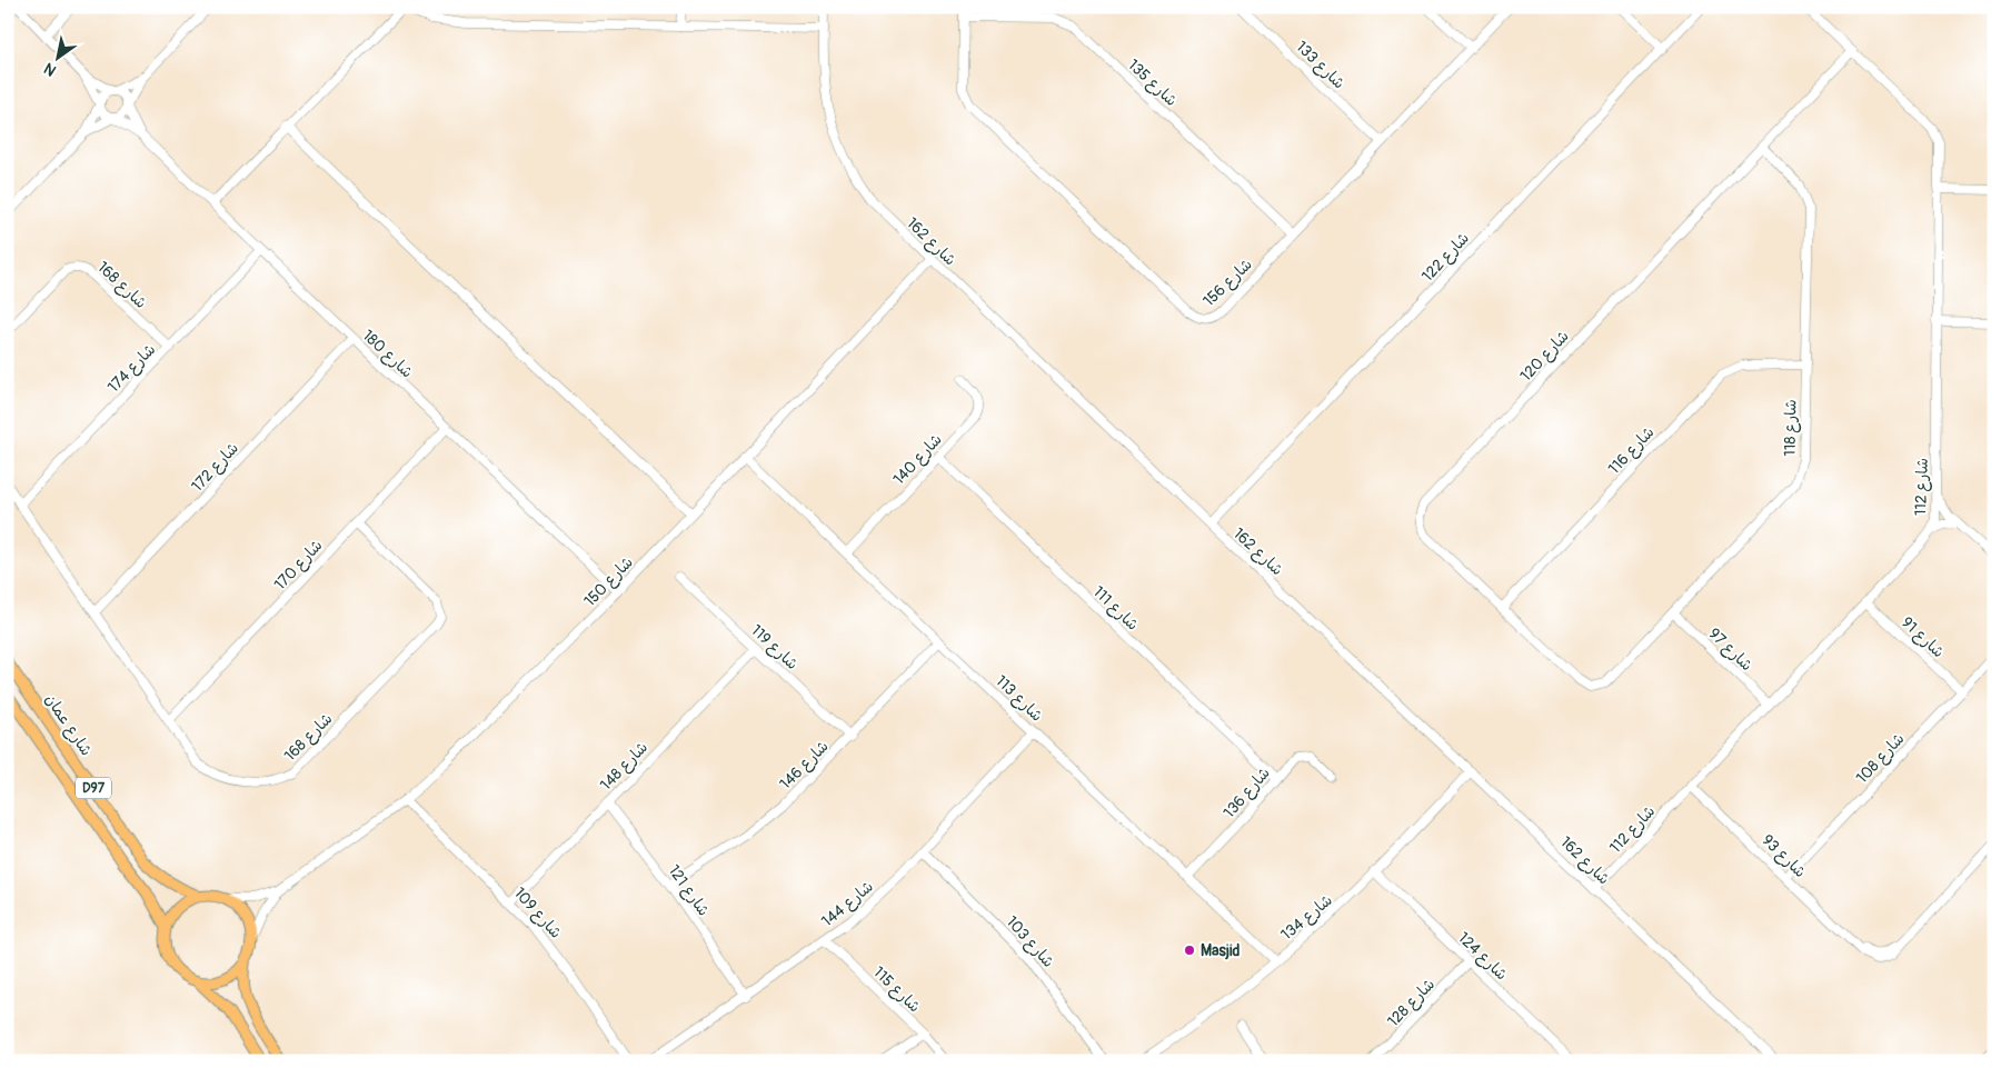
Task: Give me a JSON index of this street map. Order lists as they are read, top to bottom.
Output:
{
  "streets": {
    "main road": ["شارع عمان", "D97"],
    "street": [
      "شارع 133",
      "شارع 135",
      "شارع 162",
      "شارع 122",
      "شارع 156",
      "شارع 168",
      "شارع 180",
      "شارع 120",
      "شارع 174",
      "شارع 118",
      "شارع 116",
      "شارع 140",
      "شارع 172",
      "شارع 112",
      "شارع 170",
      "شارع 150",
      "شارع 111",
      "شارع 91",
      "شارع 119",
      "شارع 97",
      "شارع 113",
      "شارع 108",
      "شارع 146",
      "شارع 148",
      "شارع 136",
      "شارع 93",
      "شارع 121",
      "شارع 144",
      "شارع 109",
      "شارع 134",
      "شارع 103",
      "شارع 124",
      "شارع 115",
      "شارع 128"
    ]
  },
  "crossings": [
    ["شارع 133", "شارع 156"],
    ["شارع 135", "شارع 156"],
    ["شارع 162", "شارع 122"],
    ["شارع 162", "شارع 112"],
    ["شارع 162", "شارع 150"],
    ["شارع 162", "شارع 134"],
    ["شارع 168", "شارع 174"],
    ["شارع 168", "شارع 172"],
    ["شارع 168", "شارع 170"],
    ["شارع 180", "شارع 174"],
    ["شارع 180", "شارع 172"],
    ["شارع 180", "شارع 170"],
    ["شارع 180", "شارع 150"],
    ["شارع 120", "شارع 118"],
    ["شارع 120", "شارع 116"],
    ["شارع 120", "شارع 112"],
    ["شارع 118", "شارع 116"],
    ["شارع 118", "شارع 97"],
    ["شارع 140", "شارع 111"],
    ["شارع 140", "شارع 113"],
    ["شارع 112", "شارع 91"],
    ["شارع 112", "شارع 97"],
    ["شارع 112", "شارع 93"],
    ["شارع 150", "شارع 113"],
    ["شارع 150", "شارع عمان"],
    ["شارع 150", "D97"],
    ["شارع 150", "شارع 109"],
    ["شارع 111", "شارع 136"],
    ["شارع 91", "شارع 108"],
    ["شارع 119", "شارع 146"],
    ["شارع 119", "شارع 148"],
    ["شارع 113", "شارع 146"],
    ["شارع 113", "شارع 136"],
    ["شارع 113", "شارع 144"],
    ["شارع 113", "شارع 134"],
    ["شارع عمان", "D97"],
    ["شارع 108", "شارع 93"],
    ["شارع 146", "شارع 121"],
    ["شارع 148", "شارع 121"],
    ["شارع 148", "شارع 109"],
    ["شارع 121", "شارع 144"],
    ["شارع 144", "شارع 103"],
    ["شارع 144", "شارع 115"],
    ["شارع 134", "شارع 124"],
    ["شارع 124", "شارع 128"]
  ],
  "places": ["Masjid"],
  "north": "bottom left"
}
